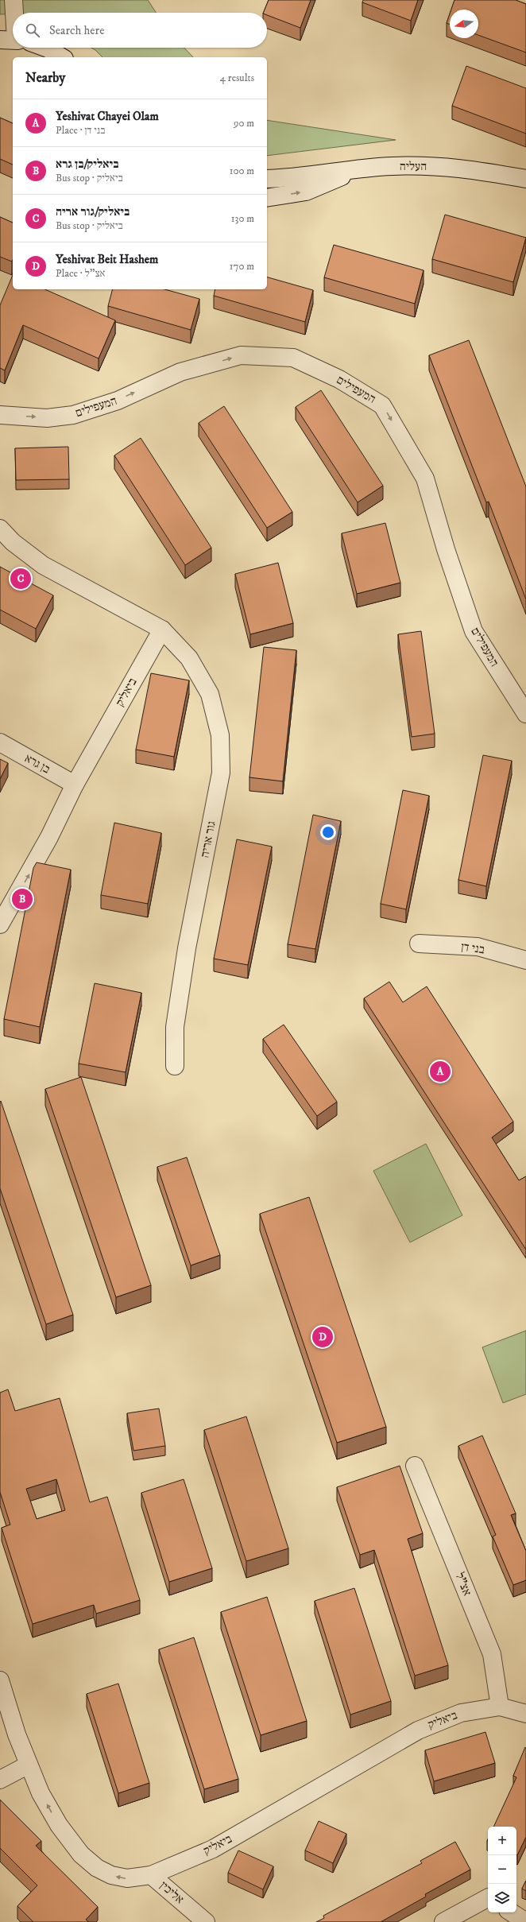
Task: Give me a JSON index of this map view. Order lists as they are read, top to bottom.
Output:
{
  "streets": {
    "street": [
      "העליה",
      "המעפילים",
      "ביאליק",
      "בן גרא",
      "גור אריה",
      "בני דן",
      "אצ\"ל",
      "אליכין"
    ]
  },
  "crossings": [
    ["ביאליק", "בן גרא"],
    ["ביאליק", "גור אריה"],
    ["ביאליק", "אצ\"ל"],
    ["ביאליק", "אליכין"]
  ],
  "one_way": ["המעפילים"],
  "north": "left",
  "page": {
    "search": "Search here",
    "heading": ["Nearby", "4 results"],
    "list": [
      {
        "mark": "A",
        "name": "Yeshivat Chayei Olam",
        "note": "Place · בני דן",
        "value": "90 m"
      },
      {
        "mark": "B",
        "name": "ביאליק/בן גרא",
        "note": "Bus stop · ביאליק",
        "value": "100 m"
      },
      {
        "mark": "C",
        "name": "ביאליק/גור אריה",
        "note": "Bus stop · ביאליק",
        "value": "130 m"
      },
      {
        "mark": "D",
        "name": "Yeshivat Beit Hashem",
        "note": "Place · אצ\"ל",
        "value": "170 m"
      }
    ],
    "pins": [
      "C",
      "B",
      "A",
      "D"
    ],
    "map_buttons": ["+", "−"]
  }
}
